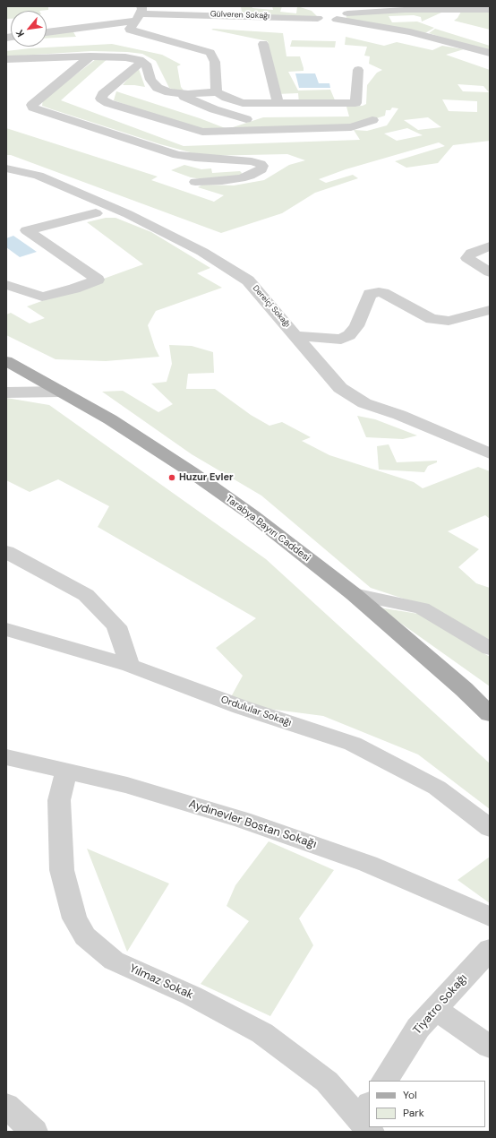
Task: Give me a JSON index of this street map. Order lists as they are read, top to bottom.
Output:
{
  "streets": {
    "main road": ["Tarabya Bayırı Caddesi"],
    "street": [
      "Gülveren Sokağı",
      "Dereiçi Sokağı",
      "Ordulular Sokağı",
      "Aydınevler Bostan Sokağı",
      "Yılmaz Sokak",
      "Tiyatro Sokağı"
    ]
  },
  "crossings": [
    ["Aydınevler Bostan Sokağı", "Yılmaz Sokak"]
  ],
  "places": ["Huzur Evler"],
  "legend": ["Yol", "Park"],
  "north": "bottom left"
}
